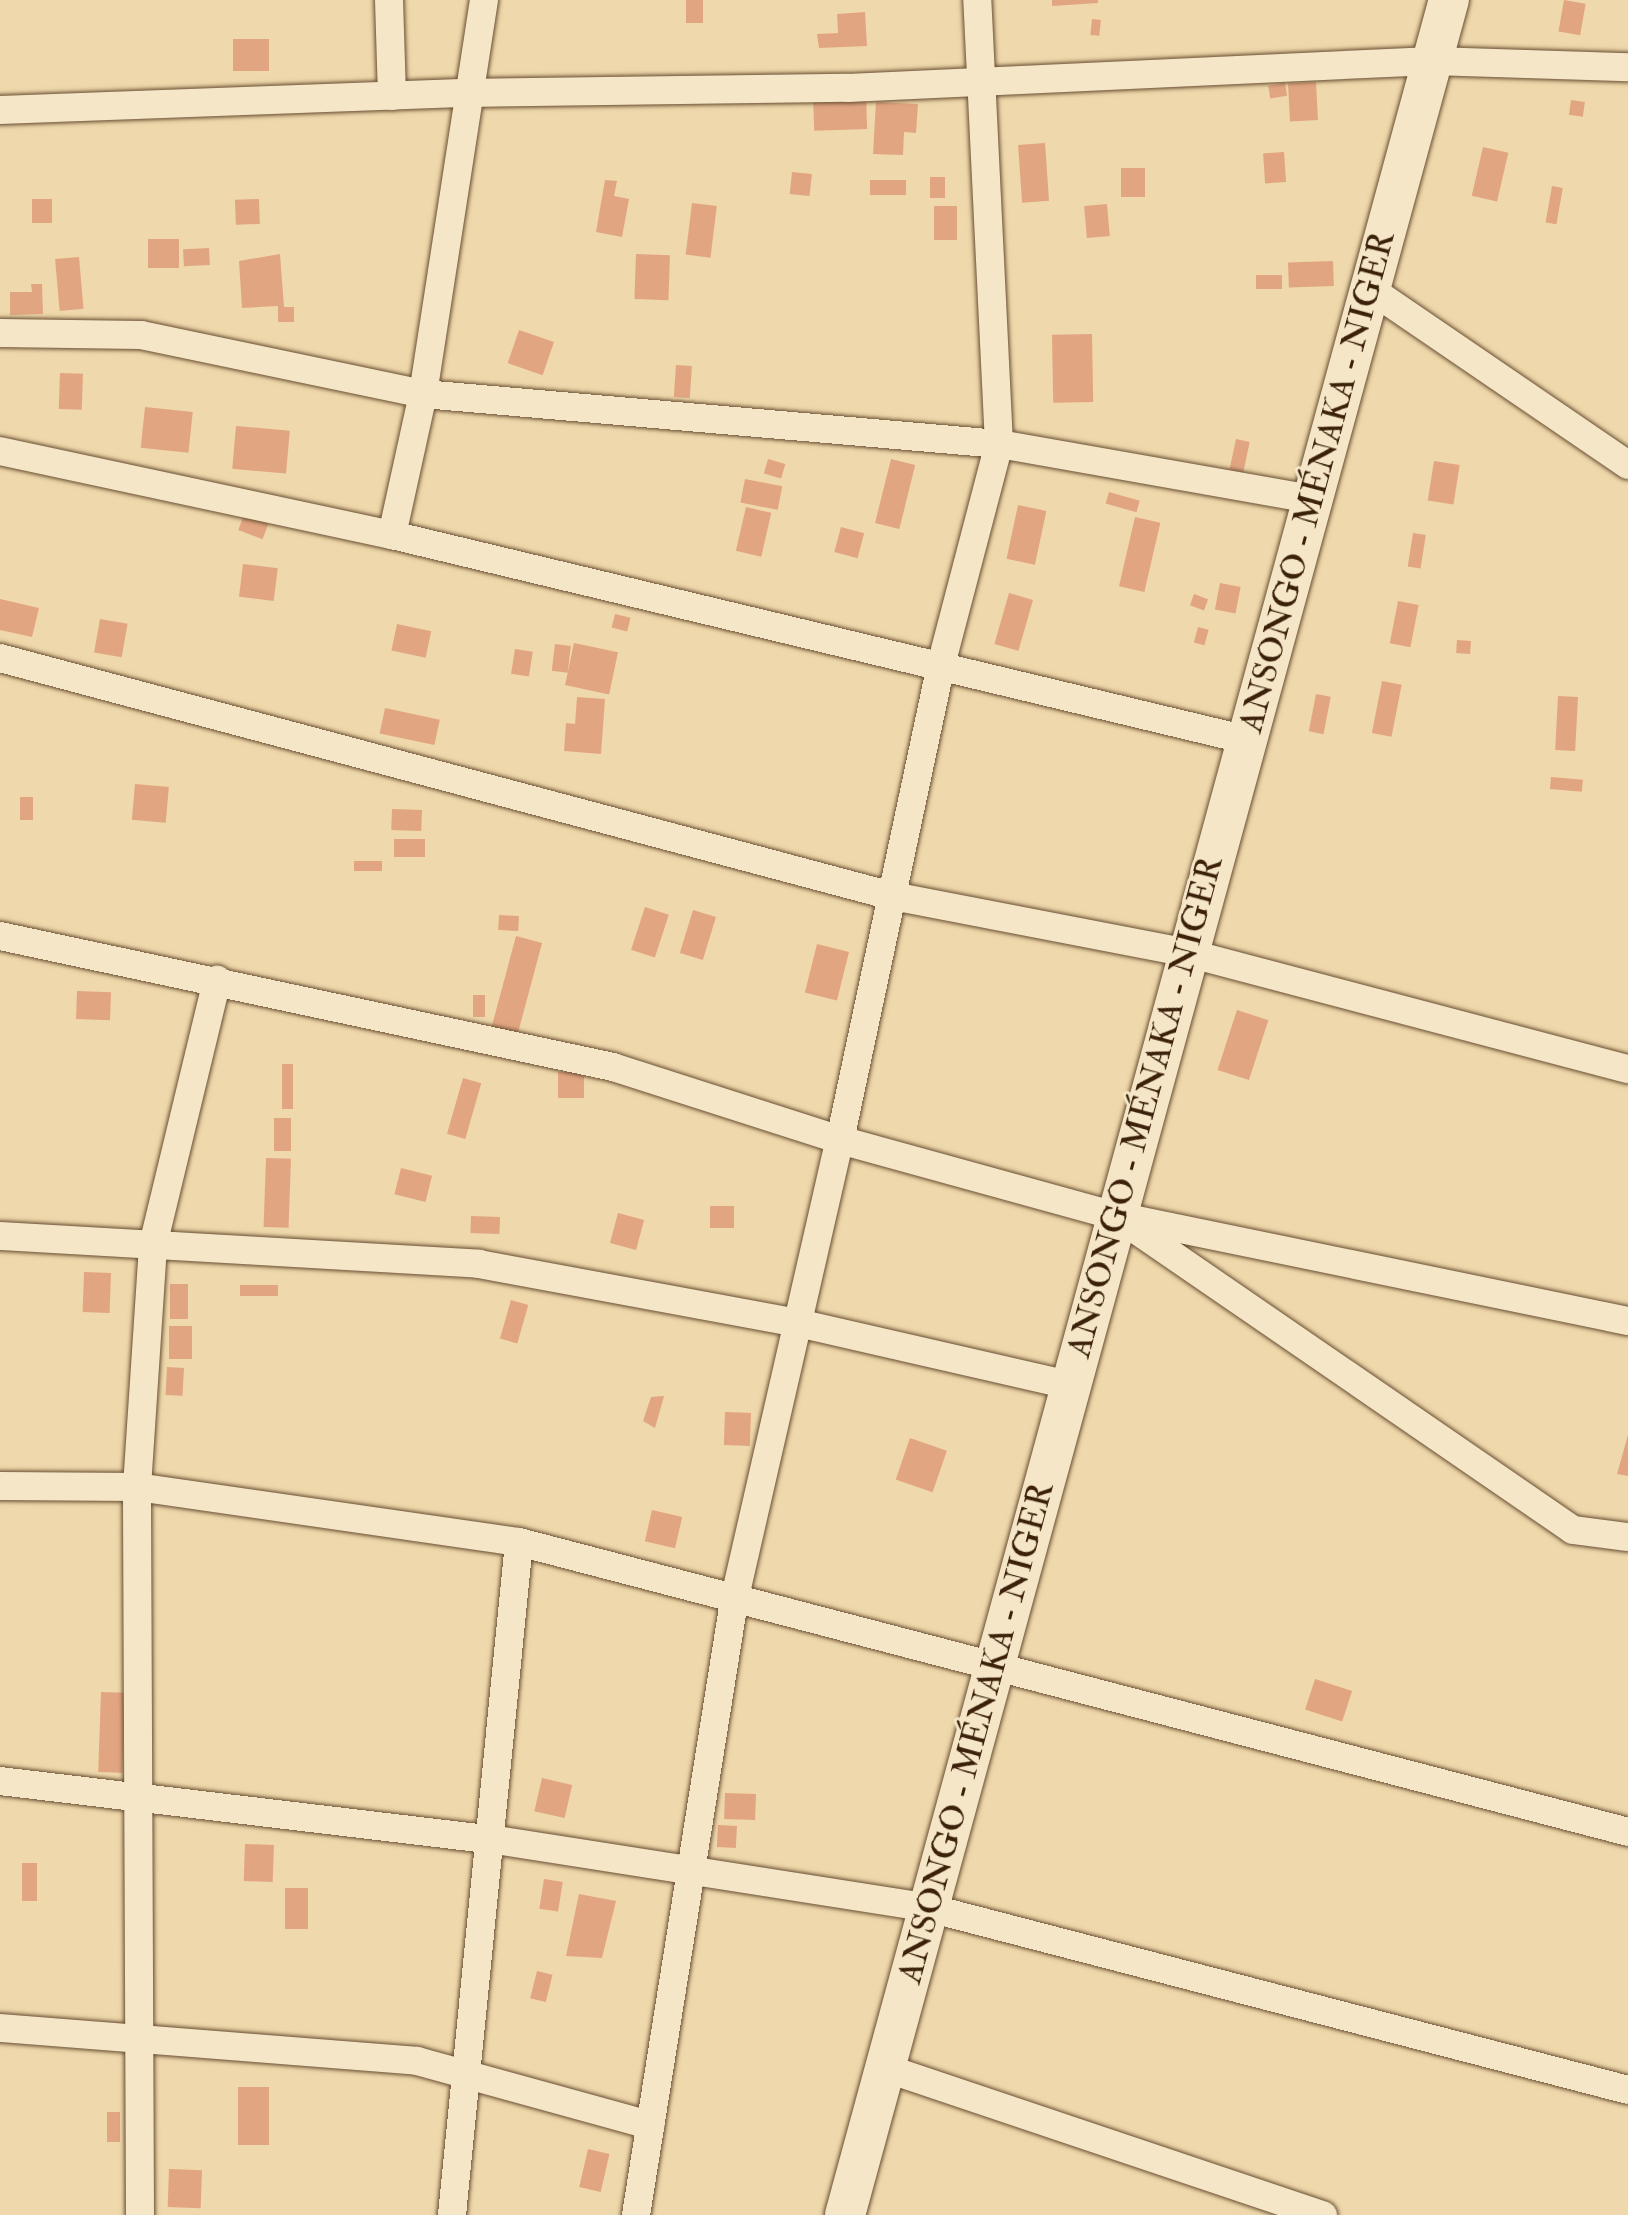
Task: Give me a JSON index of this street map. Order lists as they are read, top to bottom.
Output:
{
  "streets": {
    "main road": ["ANSONGO - MÉNAKA - NIGER"]
  }
}
